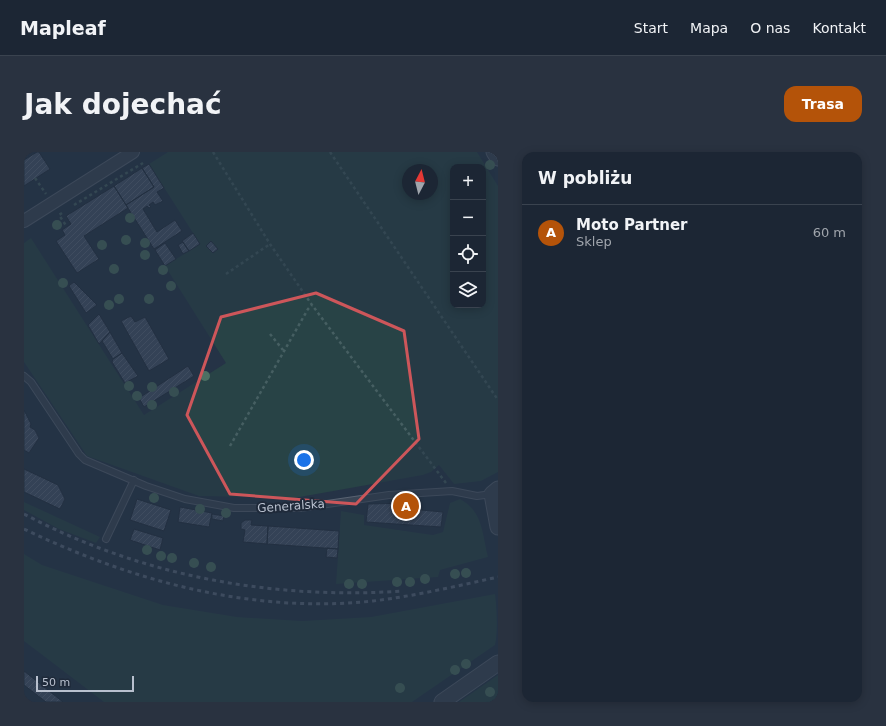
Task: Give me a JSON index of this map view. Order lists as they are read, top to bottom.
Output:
{
  "streets": {
    "lane": ["Generalska"]
  },
  "scale_bar": "50 m",
  "north": "top",
  "page": {
    "header": "Mapleaf",
    "nav": [
      "Start",
      "Mapa",
      "O nas",
      "Kontakt"
    ],
    "buttons": "Trasa",
    "title": "Jak dojechać",
    "heading": "W pobliżu",
    "map_buttons": ["+", "−"],
    "list": [
      {
        "mark": "A",
        "name": "Moto Partner",
        "note": "Sklep",
        "value": "60 m"
      }
    ],
    "pins": "A",
    "scale": "50 m"
  }
}
